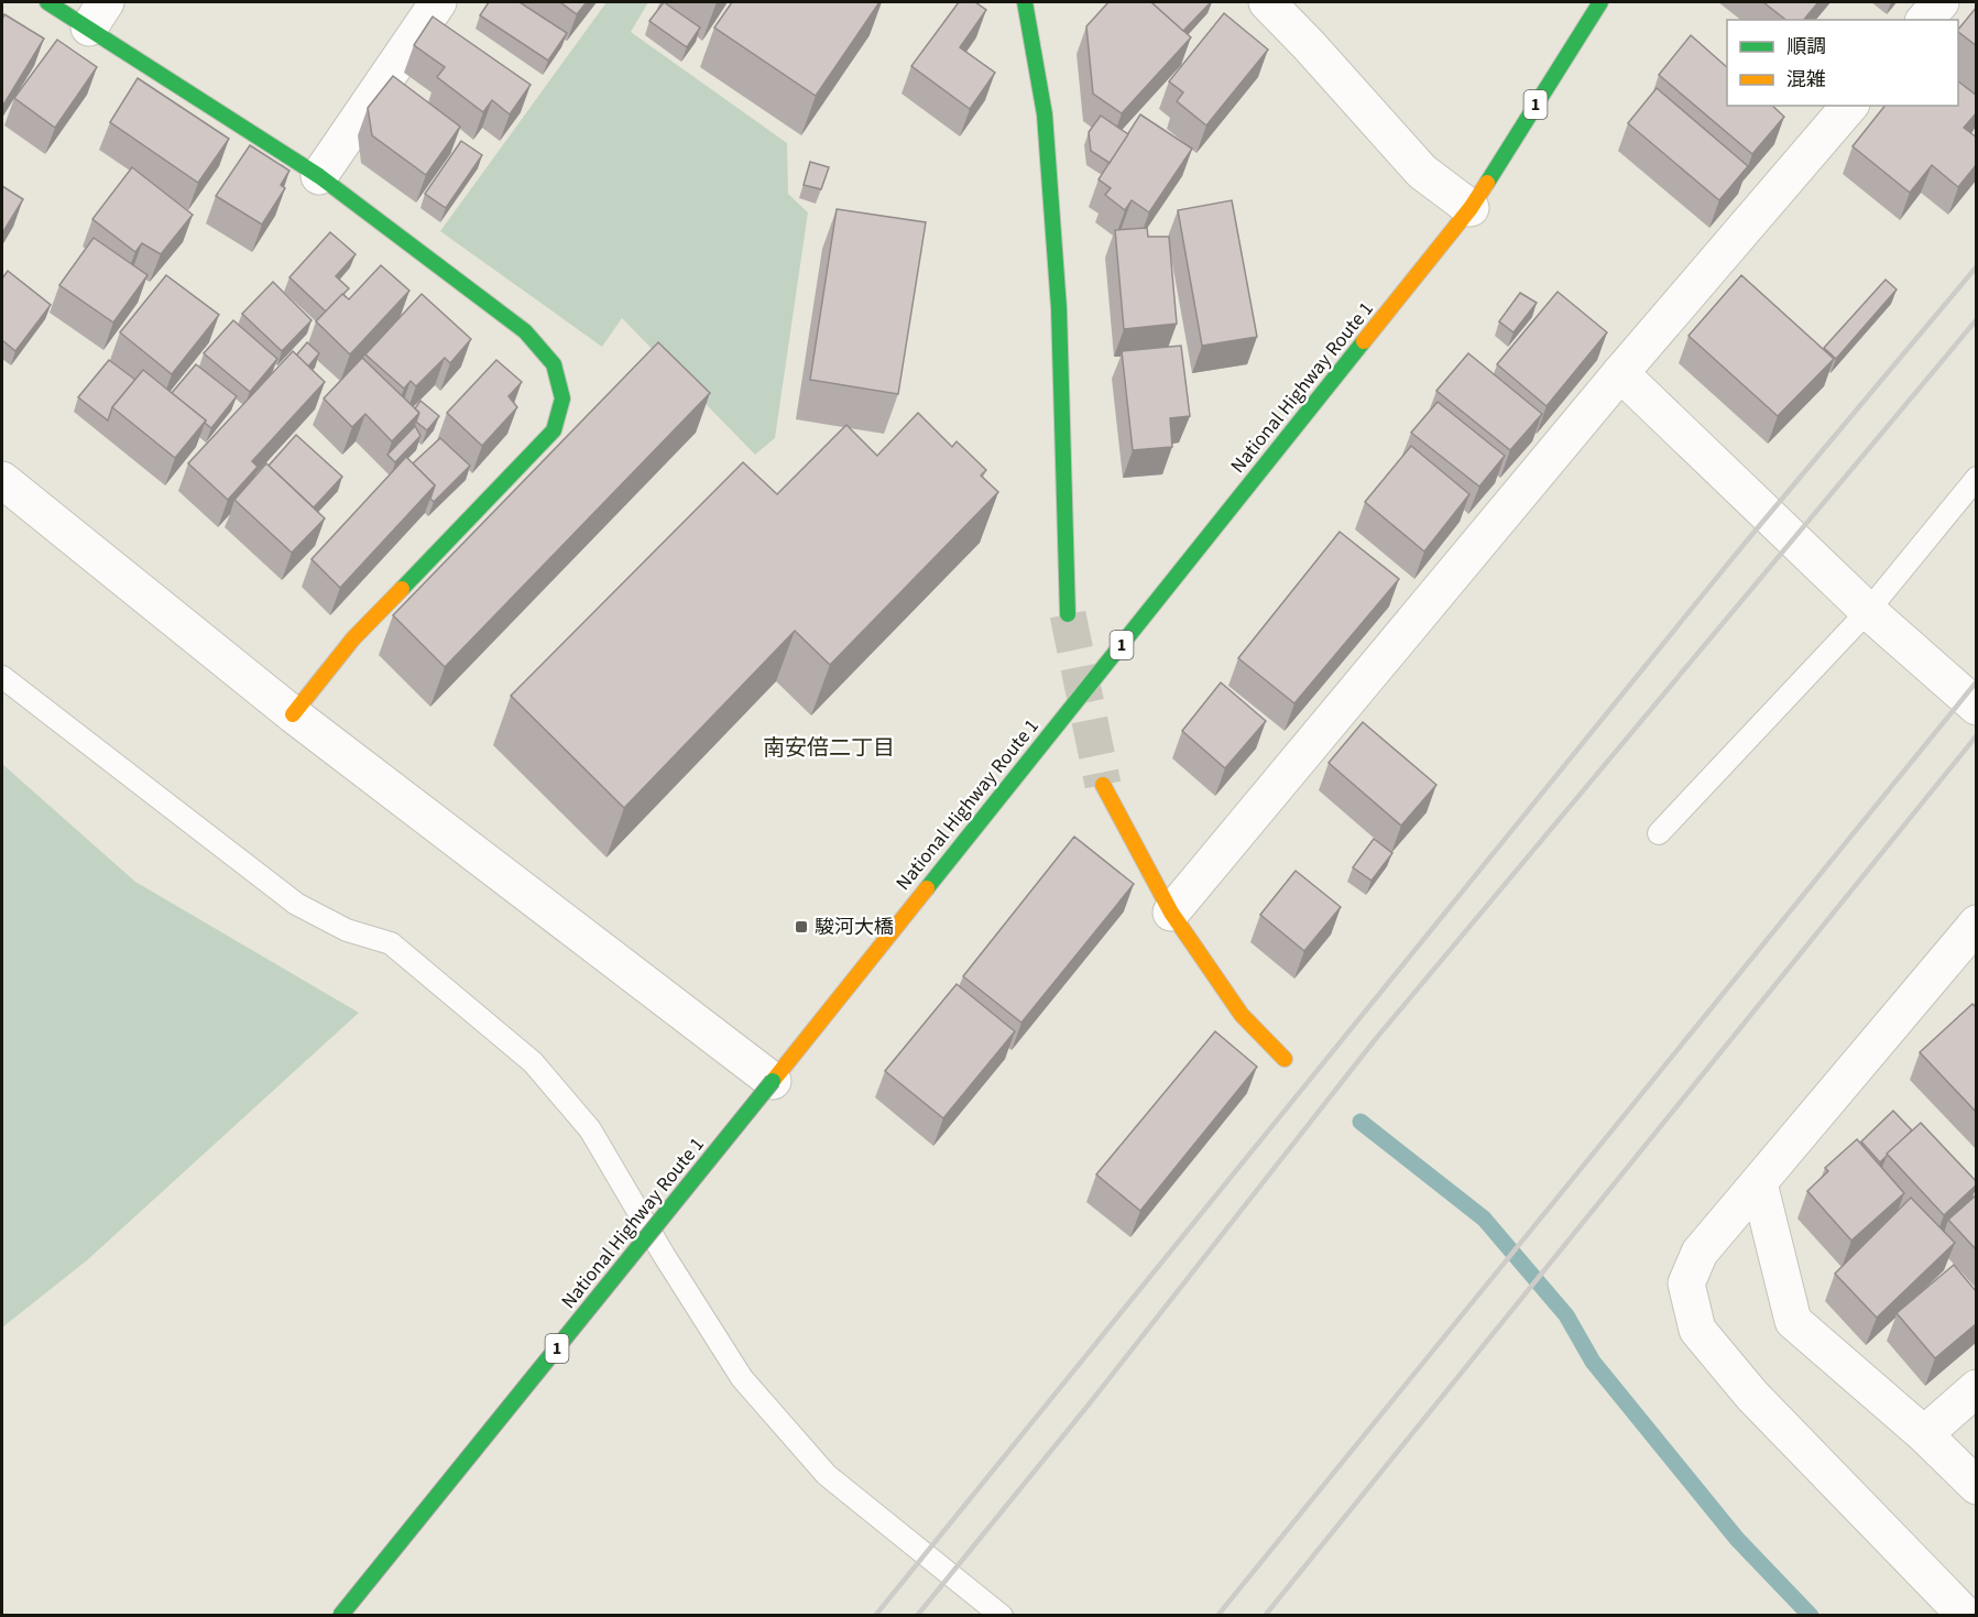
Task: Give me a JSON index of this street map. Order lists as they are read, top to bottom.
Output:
{
  "streets": {
    "main road": ["1", "National Highway Route 1"]
  },
  "districts": ["南安倍二丁目"],
  "places": {
    "transit": ["駿河大橋"]
  },
  "legend": ["順調", "混雑"]
}
